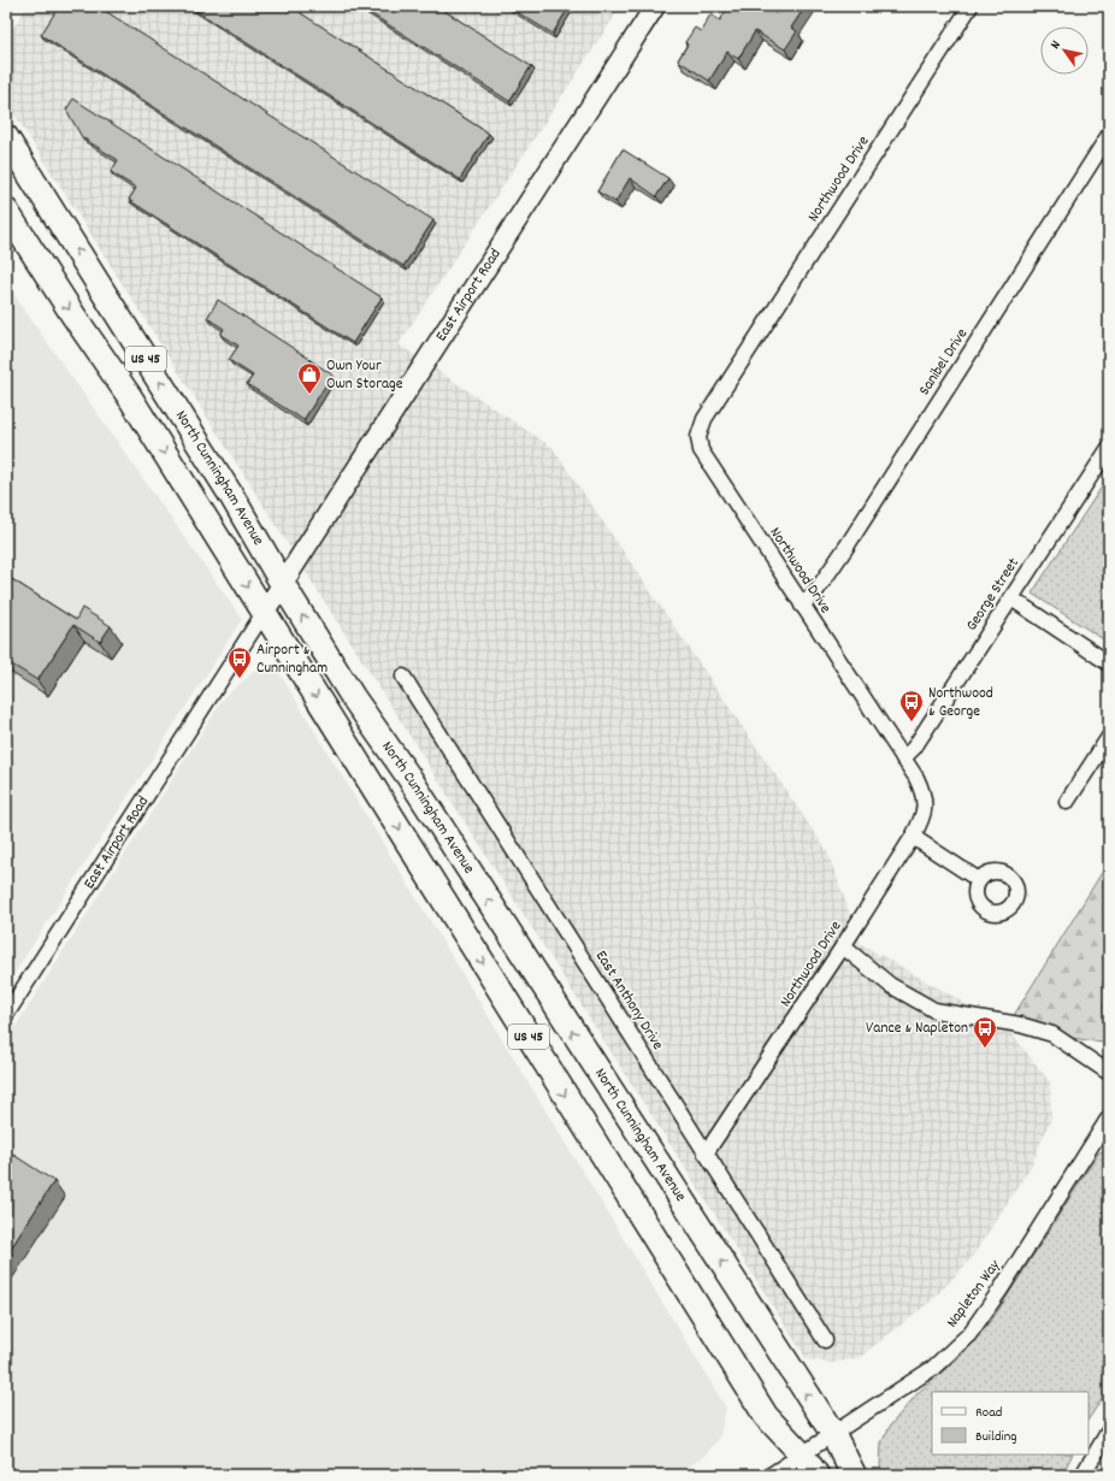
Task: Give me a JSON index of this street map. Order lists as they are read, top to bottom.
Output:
{
  "streets": {
    "main road": ["US 45", "North Cunningham Avenue"],
    "street": [
      "Northwood Drive",
      "East Airport Road",
      "Sanibel Drive",
      "George Street",
      "East Anthony Drive",
      "Napleton Way"
    ]
  },
  "crossings": [
    ["Northwood Drive", "Sanibel Drive"],
    ["Northwood Drive", "George Street"],
    ["Northwood Drive", "East Anthony Drive"],
    ["East Airport Road", "North Cunningham Avenue"],
    ["US 45", "North Cunningham Avenue"],
    ["US 45", "Napleton Way"],
    ["North Cunningham Avenue", "Napleton Way"]
  ],
  "places": {
    "shop": ["Own Your Own Storage"],
    "bus stop": ["Airport & Cunningham", "Northwood & George", "Vance & Napleton"]
  },
  "legend": ["Road", "Building"],
  "north": "top left"
}
